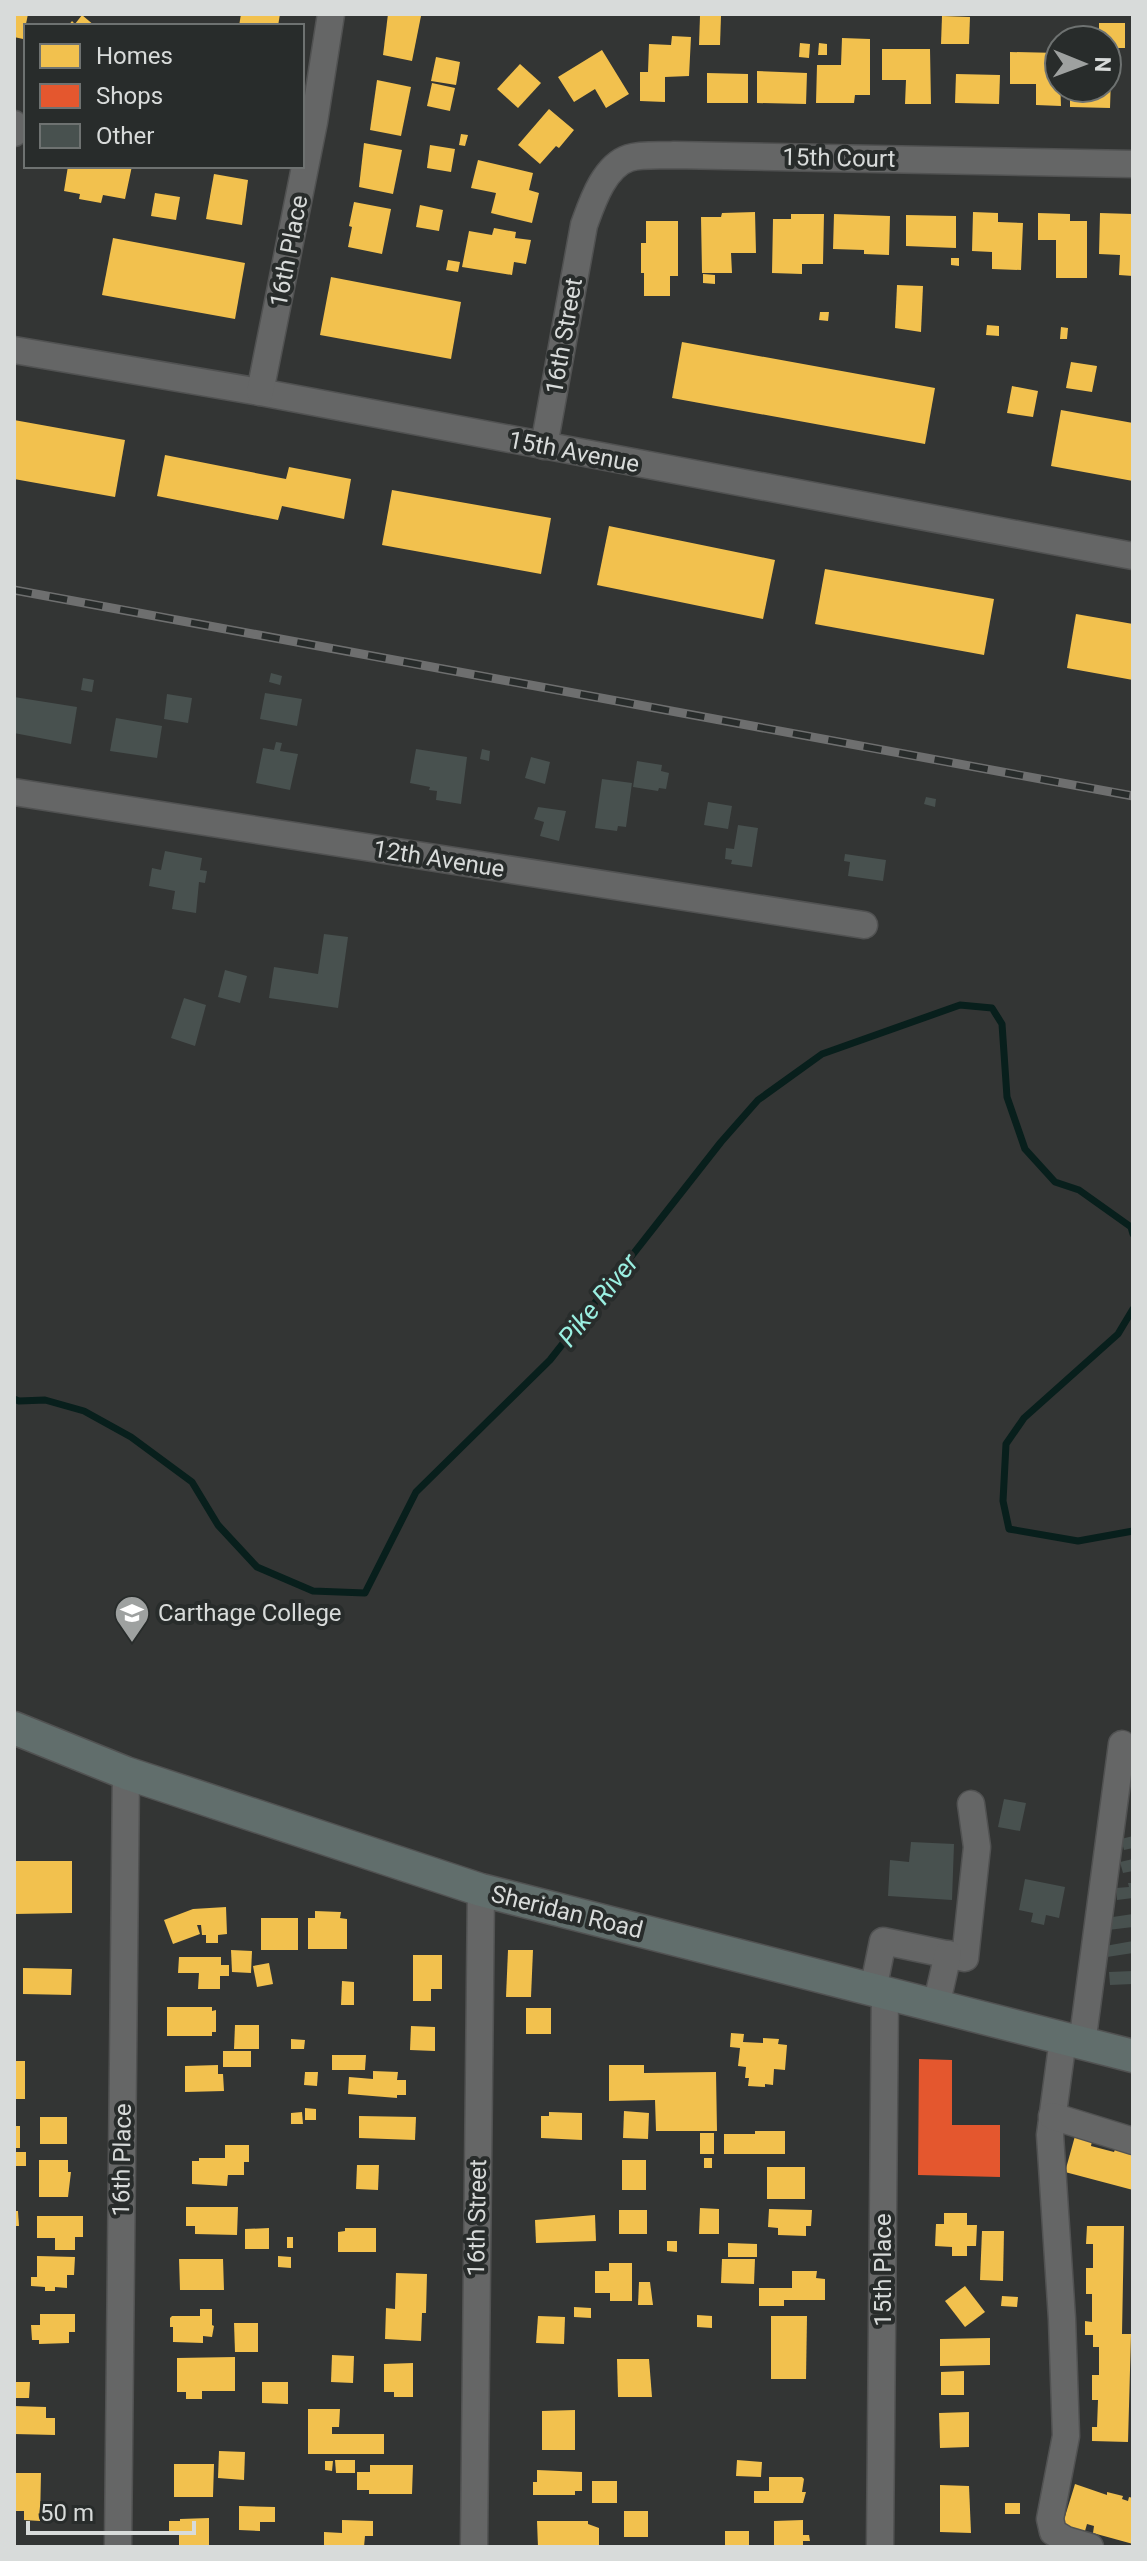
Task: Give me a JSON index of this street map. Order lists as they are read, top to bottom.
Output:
{
  "streets": {
    "main road": ["Sheridan Road"],
    "street": [
      "15th Court",
      "16th Place",
      "16th Street",
      "15th Avenue",
      "12th Avenue",
      "15th Place"
    ]
  },
  "crossings": [
    ["15th Court", "16th Street"],
    ["16th Place", "15th Avenue"],
    ["16th Place", "Sheridan Road"],
    ["16th Street", "15th Avenue"],
    ["16th Street", "Sheridan Road"],
    ["Sheridan Road", "15th Place"]
  ],
  "water": ["Pike River"],
  "places": {
    "school or university": ["Carthage College"]
  },
  "legend": ["Homes", "Shops", "Other"],
  "scale_bar": "50 m",
  "north": "right"
}
